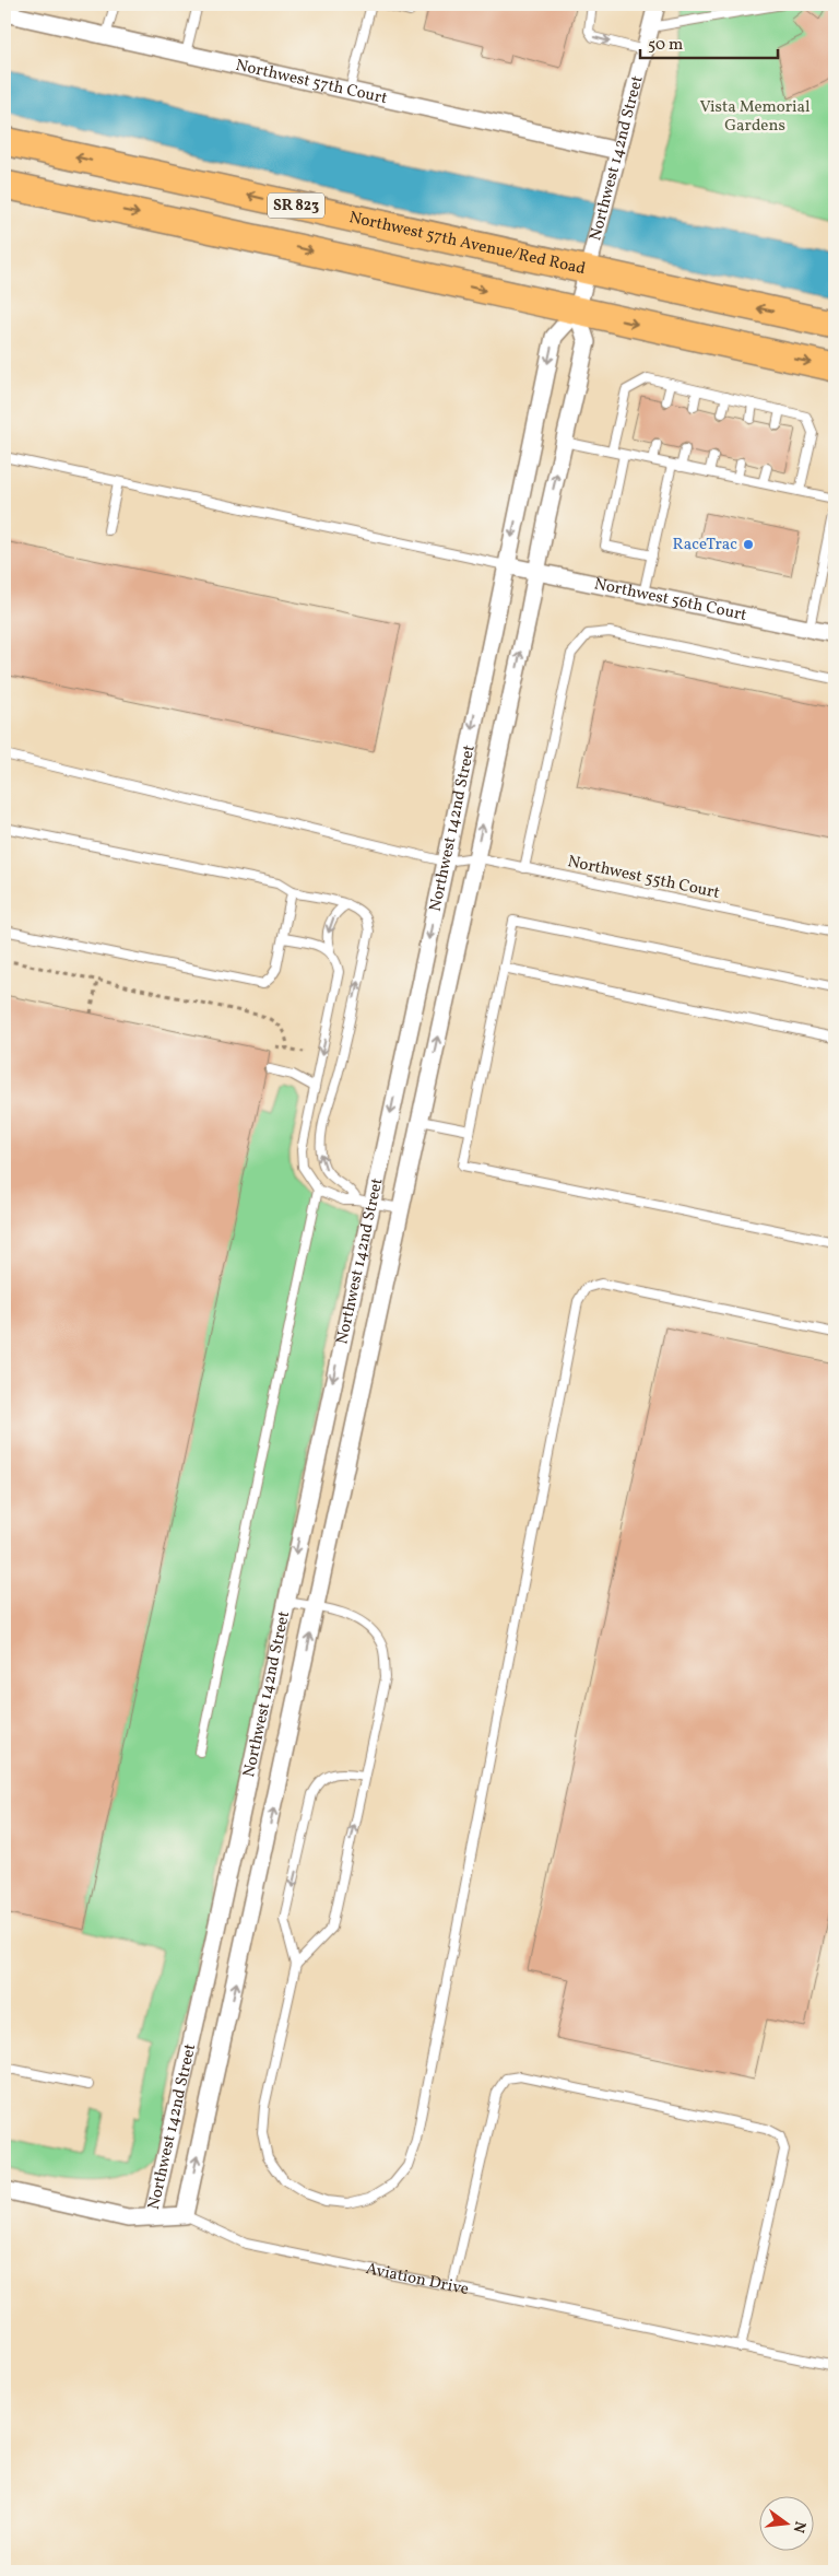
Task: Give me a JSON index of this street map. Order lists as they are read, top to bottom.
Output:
{
  "streets": {
    "main road": ["SR 823", "Northwest 57th Avenue/Red Road"],
    "street": [
      "Northwest 57th Court",
      "Northwest 142nd Street",
      "Northwest 56th Court",
      "Aviation Drive"
    ],
    "lane": ["Northwest 55th Court"]
  },
  "crossings": [
    ["Northwest 57th Court", "Northwest 142nd Street"],
    ["Northwest 142nd Street", "SR 823"],
    ["Northwest 142nd Street", "Northwest 57th Avenue/Red Road"],
    ["Northwest 142nd Street", "Northwest 56th Court"],
    ["Northwest 142nd Street", "Northwest 55th Court"],
    ["Northwest 142nd Street", "Aviation Drive"]
  ],
  "parks": ["Vista Memorial Gardens"],
  "places": ["RaceTrac"],
  "scale_bar": "50 m",
  "north": "right"
}
